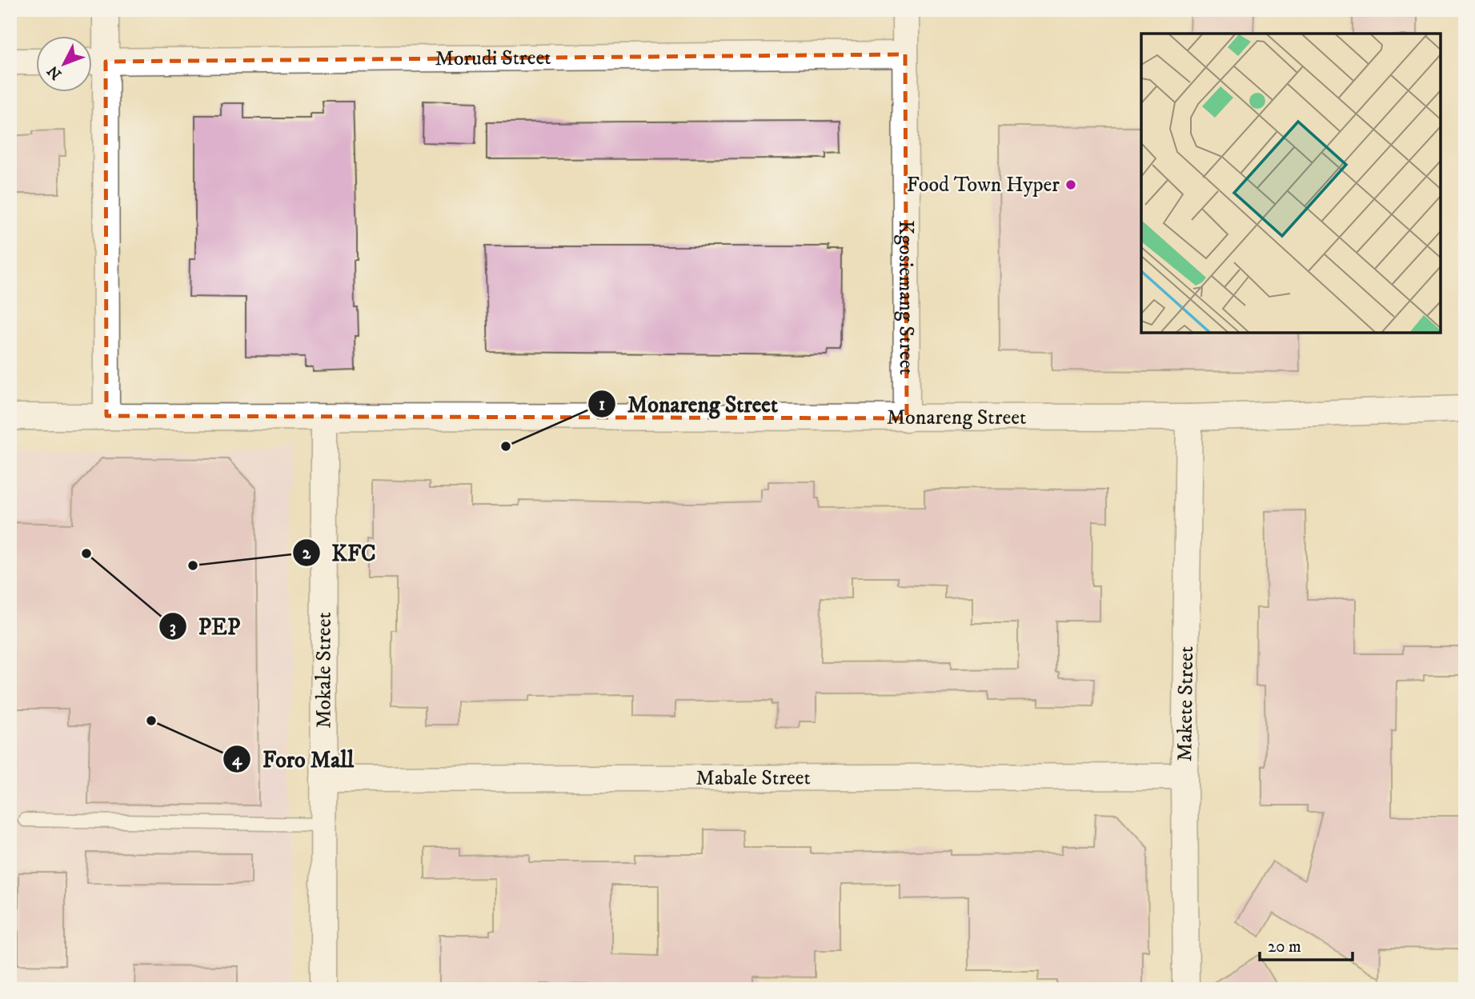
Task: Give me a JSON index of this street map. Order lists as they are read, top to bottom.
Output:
{
  "streets": {
    "street": [
      "Morudi Street",
      "Kgosiemang Street",
      "Monareng Street",
      "Mokale Street",
      "Makete Street",
      "Mabale Street"
    ]
  },
  "crossings": [
    ["Morudi Street", "Kgosiemang Street"],
    ["Kgosiemang Street", "Monareng Street"],
    ["Monareng Street", "Mokale Street"],
    ["Monareng Street", "Makete Street"],
    ["Mokale Street", "Mabale Street"],
    ["Makete Street", "Mabale Street"]
  ],
  "places": [
    "Food Town Hyper",
    "Monareng Street",
    "PEP",
    "KFC",
    "Foro Mall"
  ],
  "scale_bar": "20 m",
  "north": "bottom left"
}
